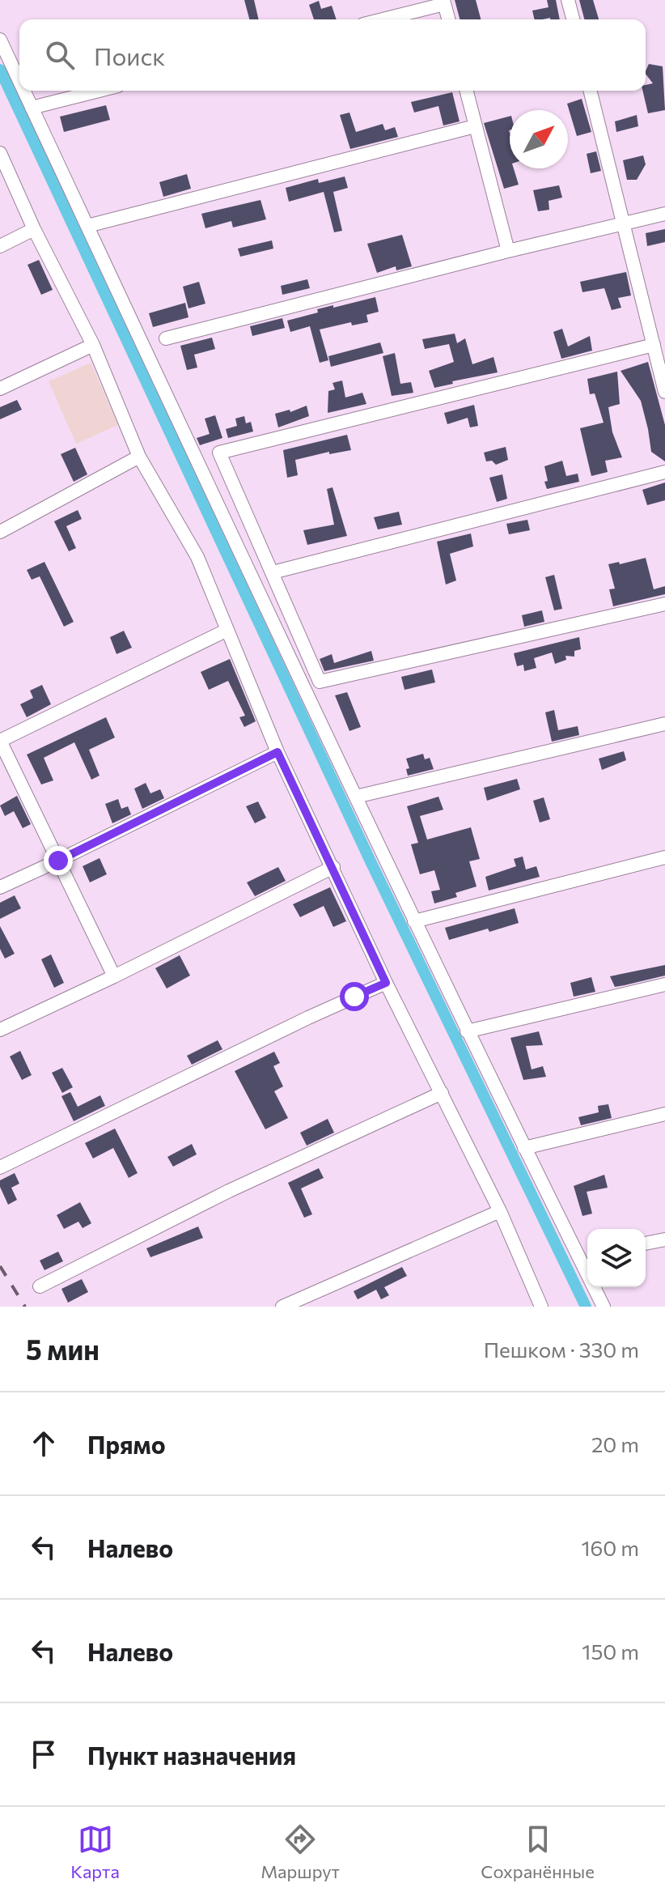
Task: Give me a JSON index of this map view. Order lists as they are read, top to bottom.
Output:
{
  "north": "top right",
  "page": {
    "search": "Поиск",
    "heading": ["5 мин", "Пешком · 330 m"],
    "list": [
      ["Прямо", "20 m"],
      ["Налево", "160 m"],
      ["Налево", "150 m"],
      "Пункт назначения"
    ],
    "nav": ["Карта", "Маршрут", "Сохранённые"]
  }
}
